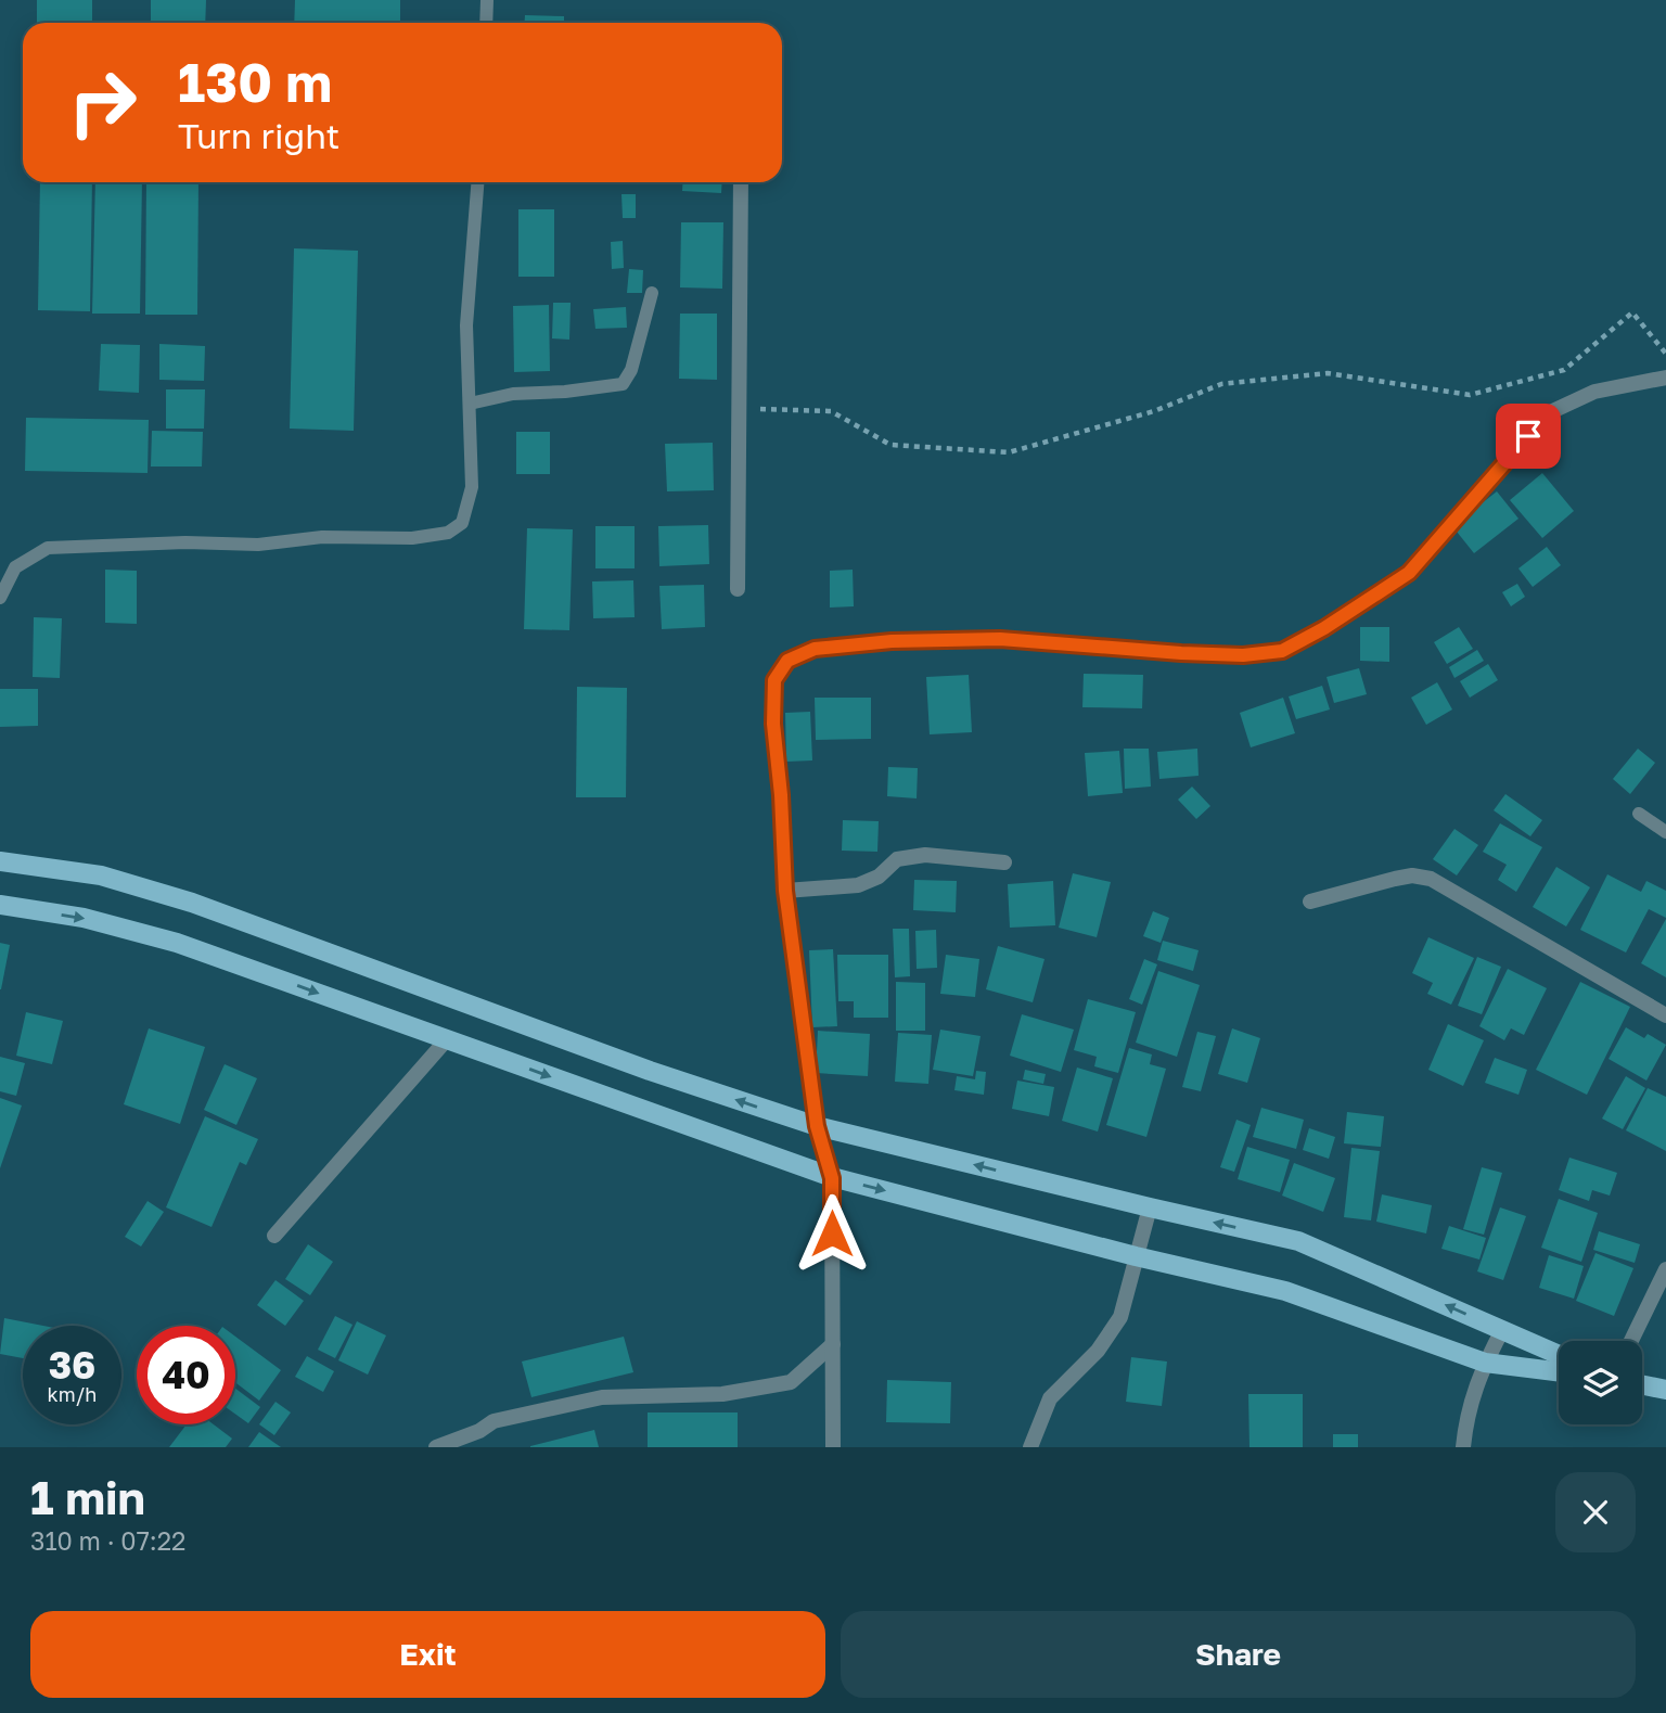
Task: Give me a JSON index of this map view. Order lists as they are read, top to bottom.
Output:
{
  "page": {
    "turn": ["130 m", "Turn right"],
    "speed": "36 km/h",
    "limit": "40",
    "heading": ["1 min", "310 m · 07:22"],
    "buttons": ["Exit", "Share"]
  }
}
